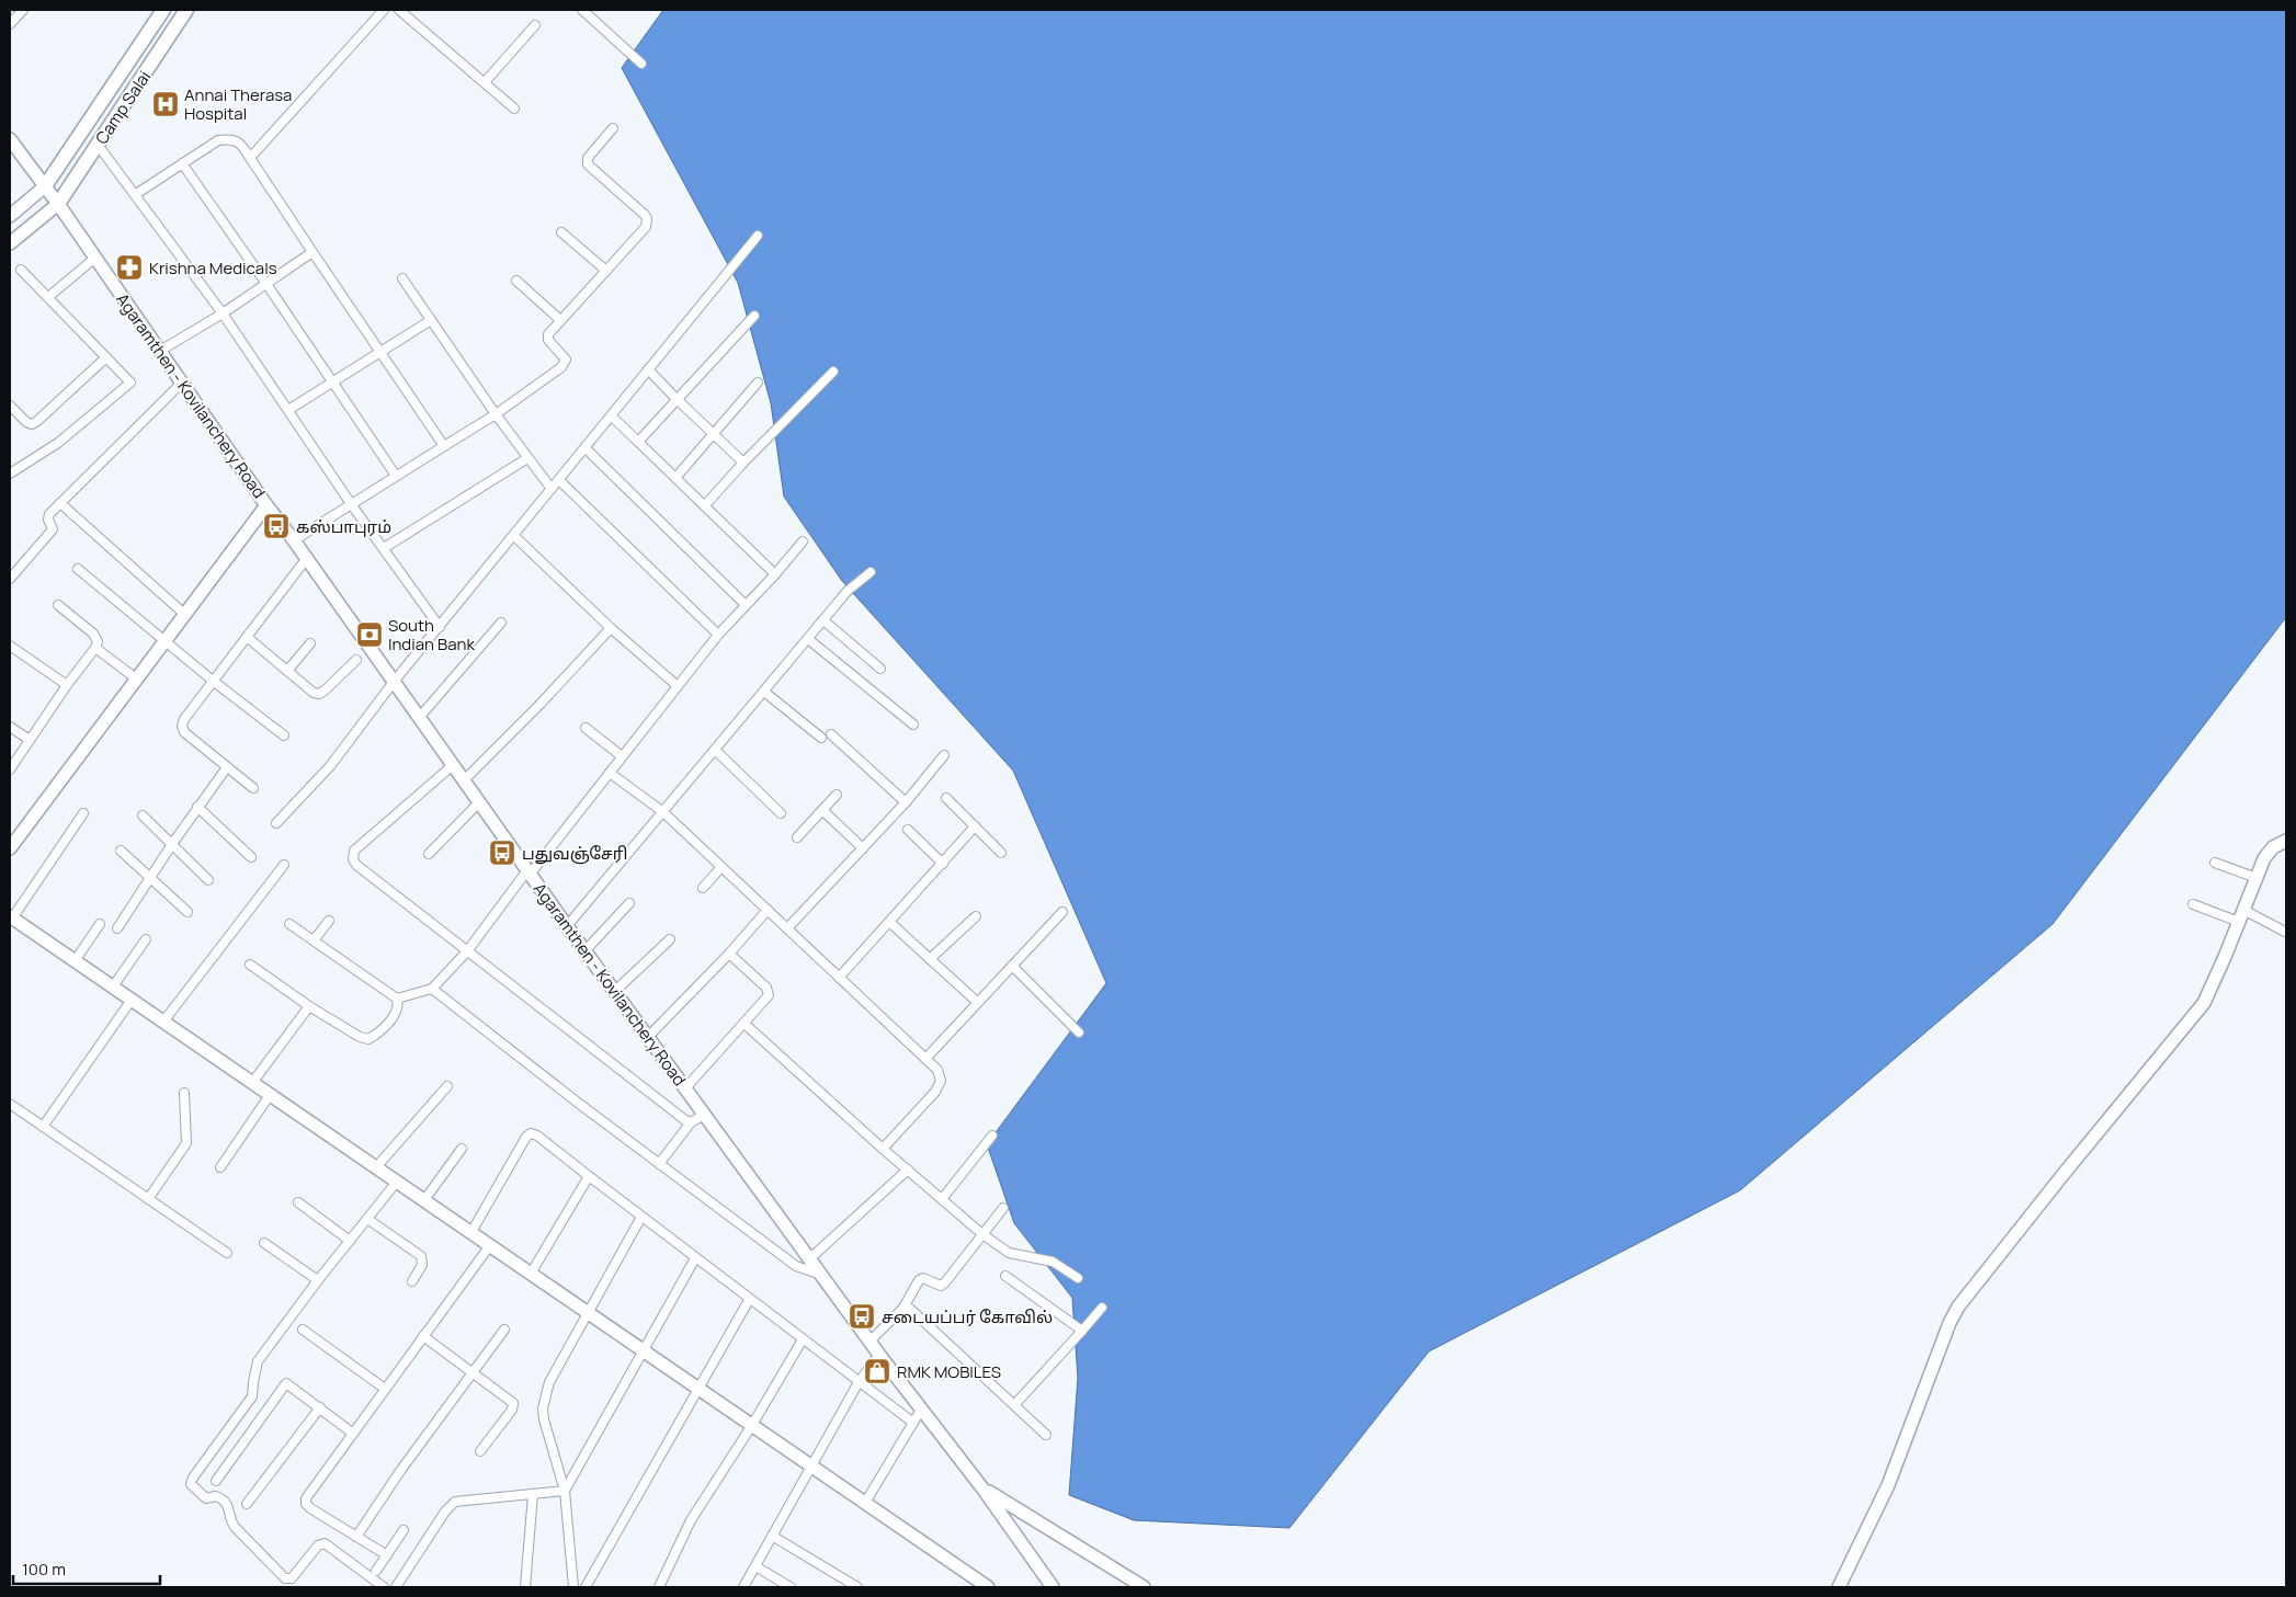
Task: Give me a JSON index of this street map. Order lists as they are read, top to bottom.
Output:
{
  "streets": {
    "main road": ["Camp Salai"],
    "street": ["Agaramthen - Kovilanchery Road"]
  },
  "crossings": [
    ["Camp Salai", "Agaramthen - Kovilanchery Road"]
  ],
  "places": {
    "hospital": ["Annai Therasa Hospital"],
    "pharmacy": ["Krishna Medicals"],
    "bus stop": ["கஸ்பாபுரம்", "பதுவஞ்சேரி", "சடையப்பர் கோவில்"],
    "bank": ["South Indian Bank"],
    "shop": ["RMK MOBILES"]
  },
  "scale_bar": "100 m"
}
